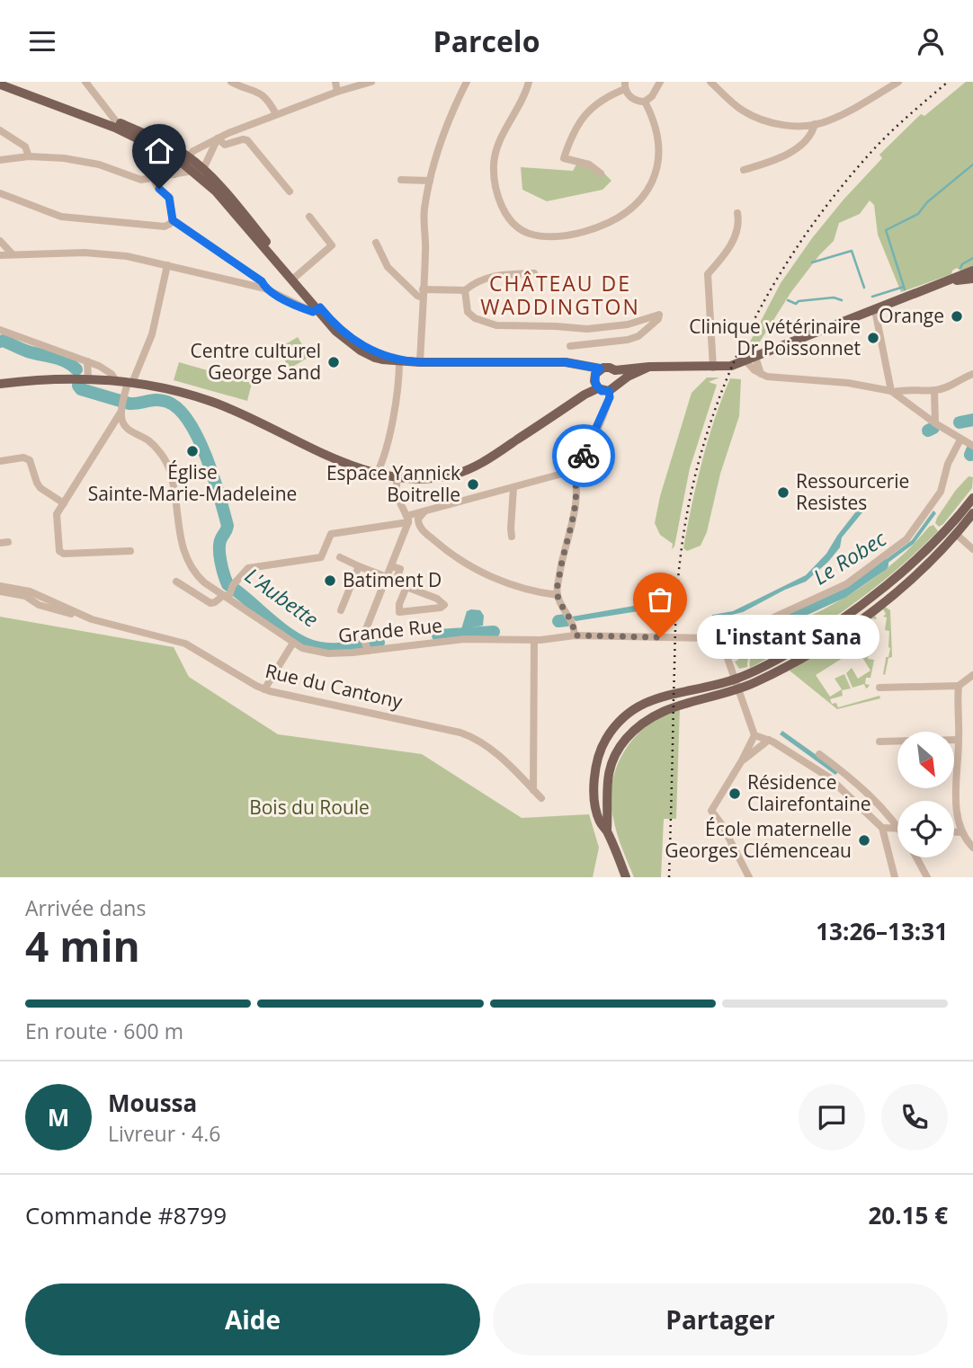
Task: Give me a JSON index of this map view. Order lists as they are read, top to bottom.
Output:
{
  "streets": {
    "street": ["Grande Rue", "Rue du Cantony"]
  },
  "districts": ["CHÂTEAU DE WADDINGTON"],
  "water": ["Le Robec", "L'Aubette"],
  "parks": ["Bois du Roule"],
  "places": [
    "Orange",
    "Clinique vétérinaire Dr Poissonnet",
    "Centre culturel George Sand",
    "Église Sainte-Marie-Madeleine",
    "Espace Yannick Boitrelle",
    "Ressourcerie Resistes",
    "Batiment D",
    "L'instant Sana",
    "Résidence Clairefontaine",
    "École maternelle Georges Clémenceau"
  ],
  "north": "bottom right",
  "page": {
    "header": "Parcelo",
    "bubble": "L'instant Sana",
    "heading": ["4 min", "Arrivée dans", "13:26–13:31"],
    "panel": [
      "Moussa",
      "Livreur · 4.6",
      "Commande #8799",
      "20.15 €"
    ],
    "bar": "En route · 600 m",
    "round": "M",
    "buttons": ["Aide", "Partager"]
  }
}
